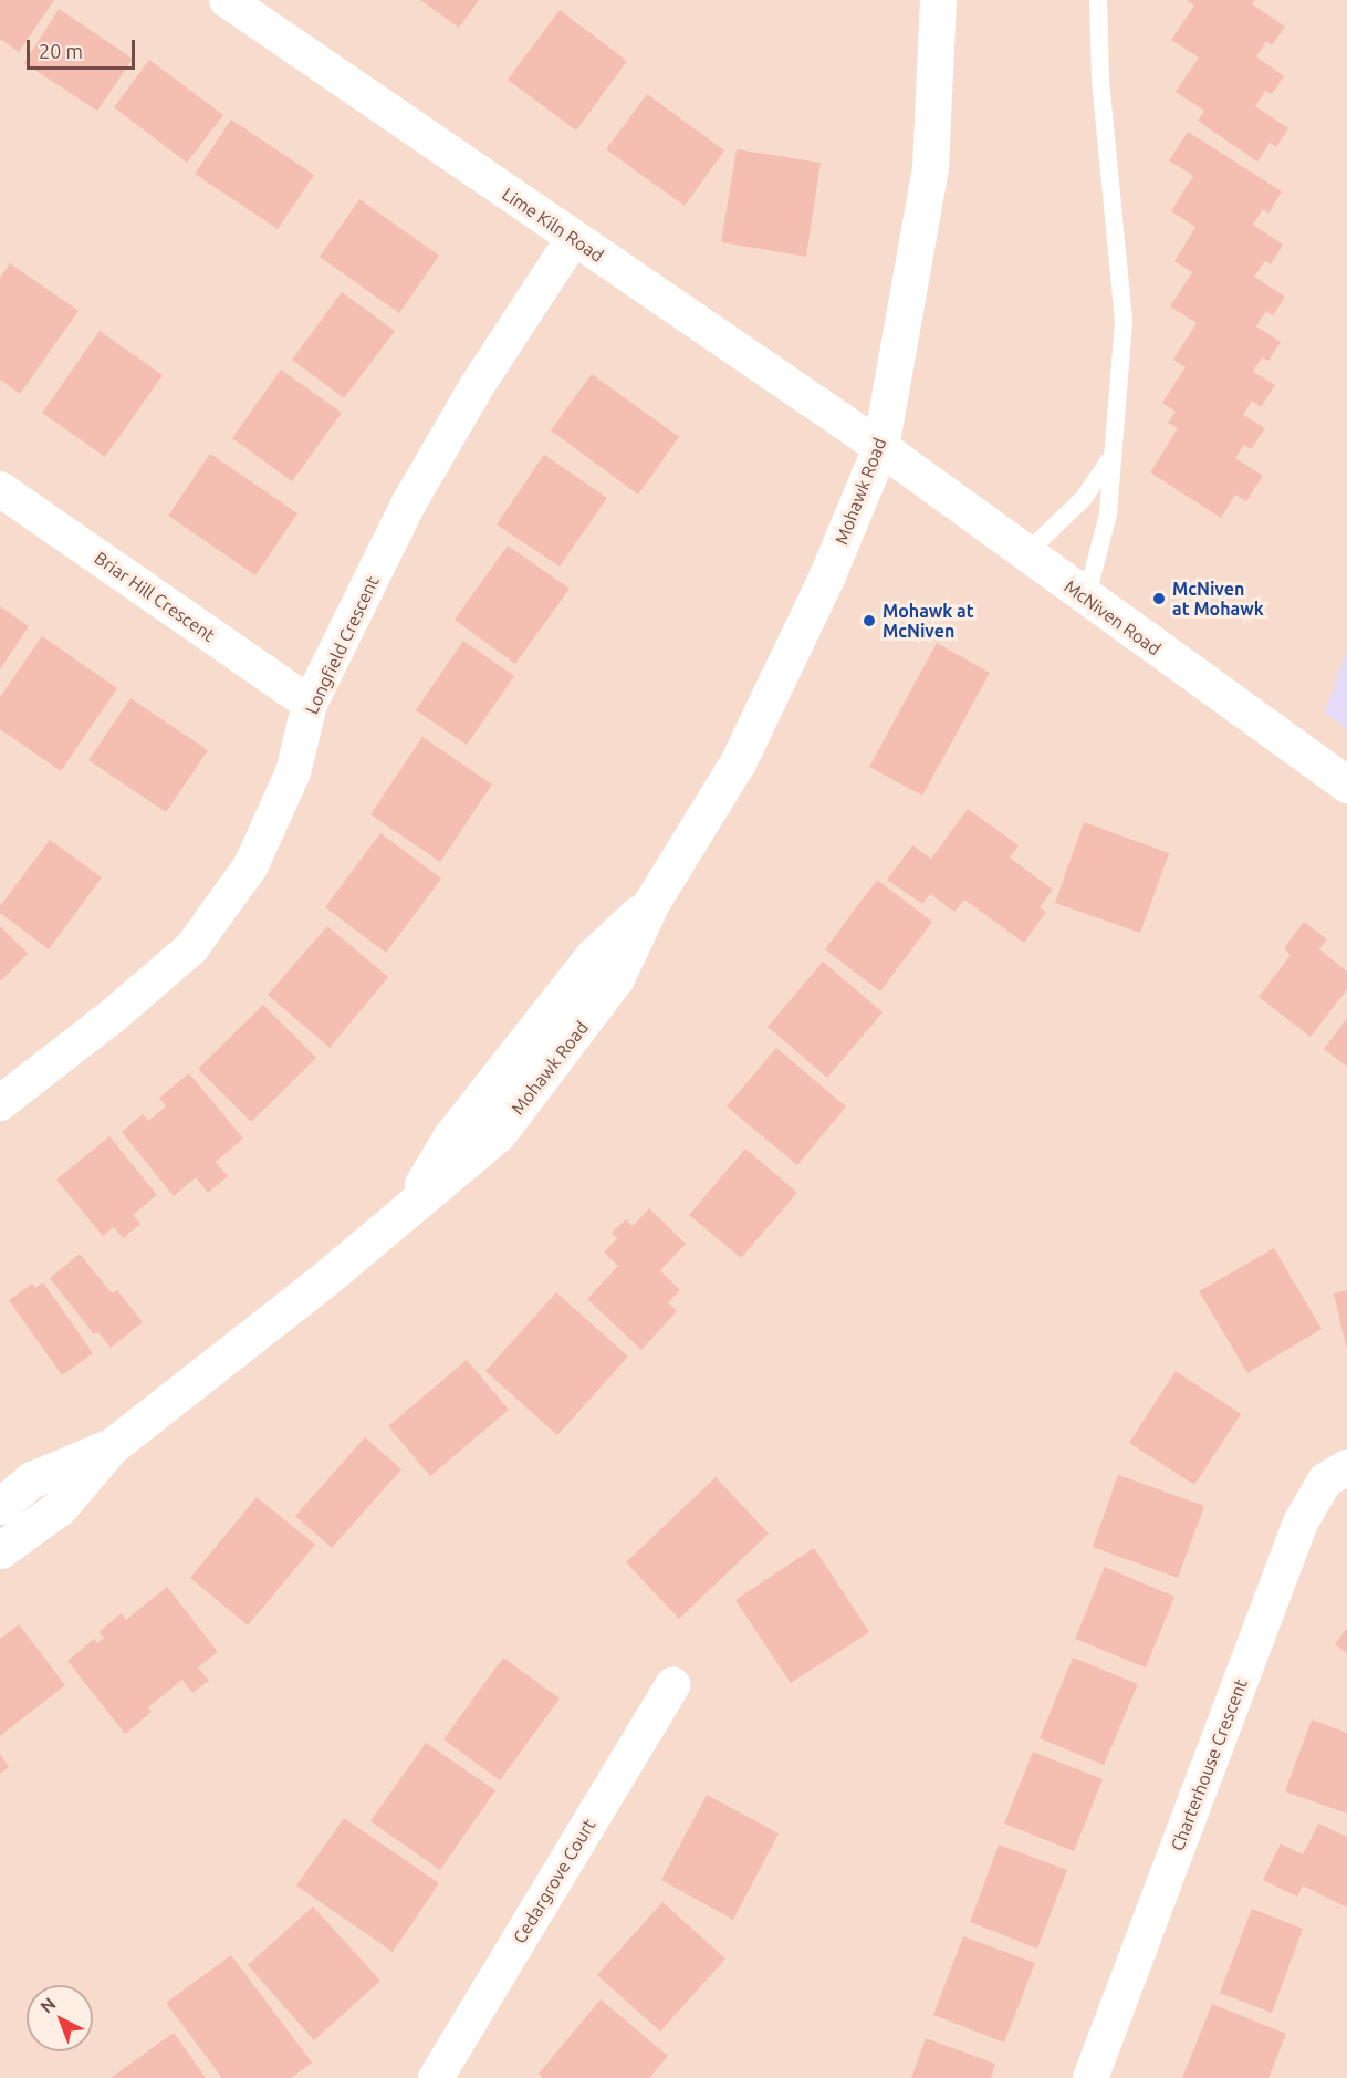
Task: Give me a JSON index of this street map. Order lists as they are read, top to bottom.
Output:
{
  "streets": {
    "main road": ["Mohawk Road", "McNiven Road"],
    "street": [
      "Lime Kiln Road",
      "Briar Hill Crescent",
      "Longfield Crescent",
      "Charterhouse Crescent",
      "Cedargrove Court"
    ]
  },
  "crossings": [
    ["Lime Kiln Road", "Mohawk Road"],
    ["Lime Kiln Road", "McNiven Road"],
    ["Lime Kiln Road", "Longfield Crescent"],
    ["Mohawk Road", "McNiven Road"],
    ["Briar Hill Crescent", "Longfield Crescent"]
  ],
  "places": ["McNiven at Mohawk", "Mohawk at McNiven"],
  "scale_bar": "20 m",
  "north": "top left"
}
